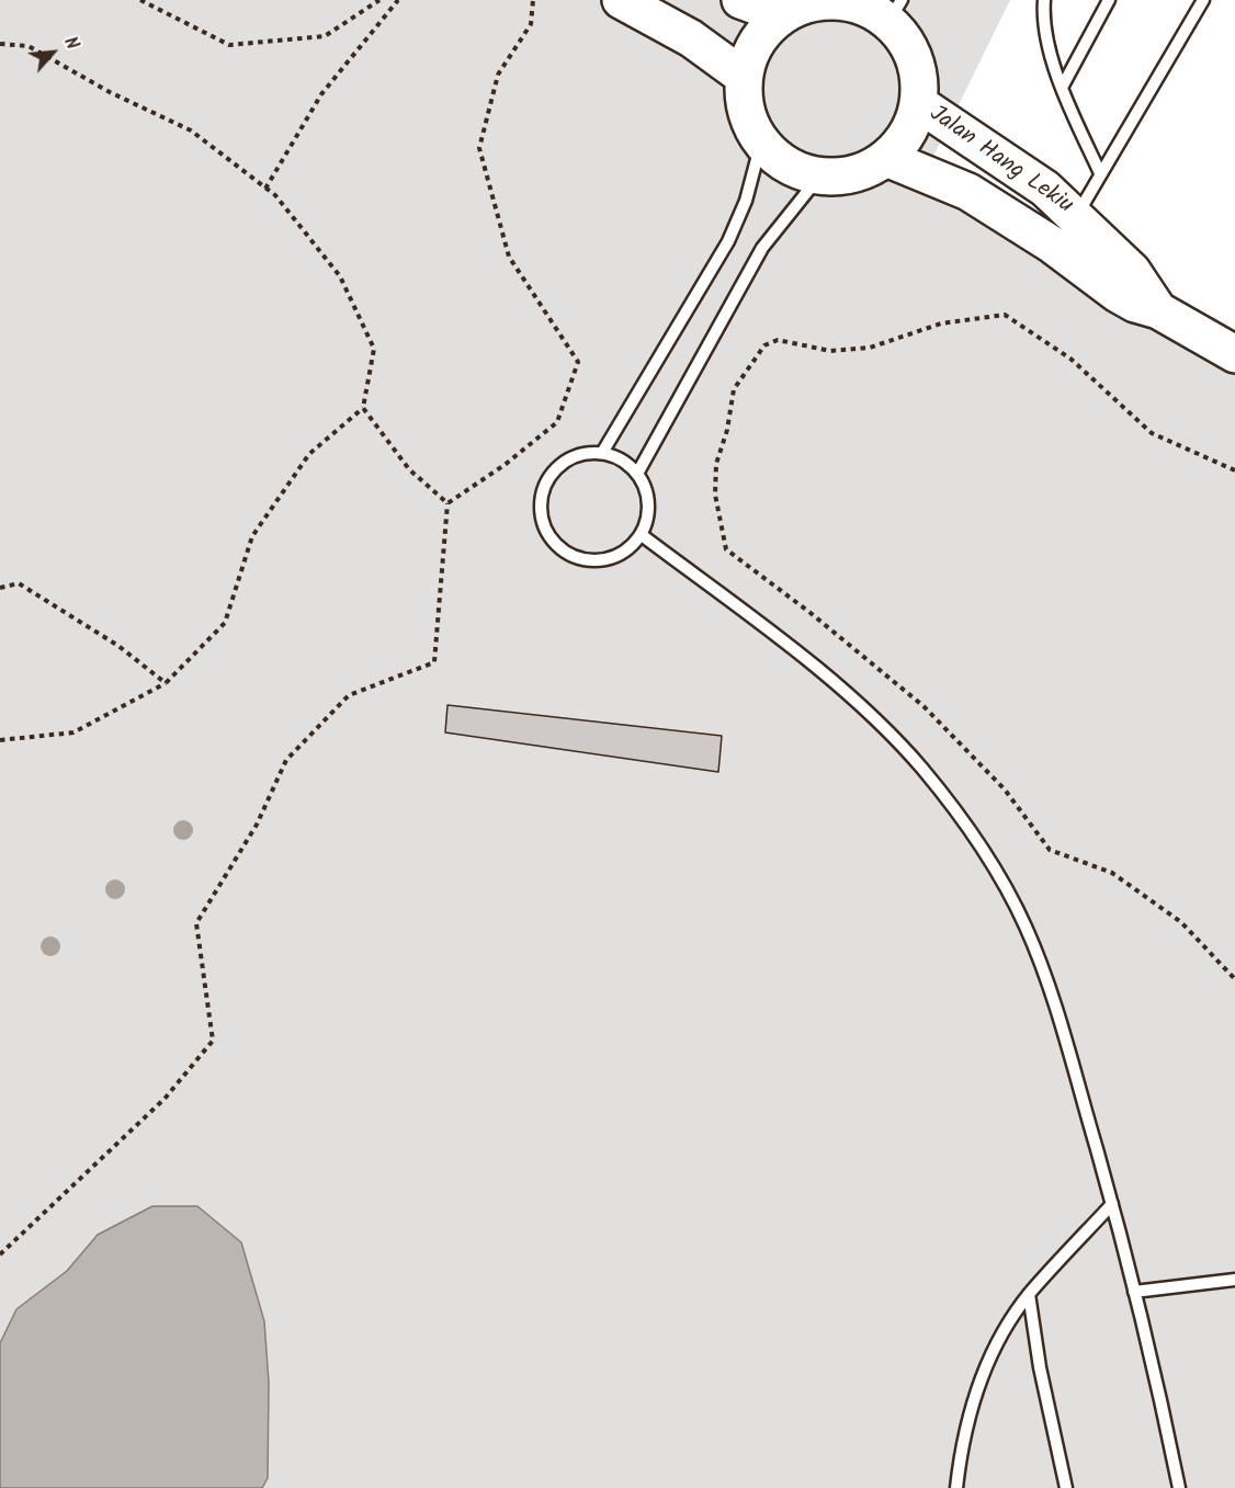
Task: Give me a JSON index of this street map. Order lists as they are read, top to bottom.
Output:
{
  "streets": {
    "highway": ["Jalan Hang Lekiu"]
  },
  "north": "top right"
}
